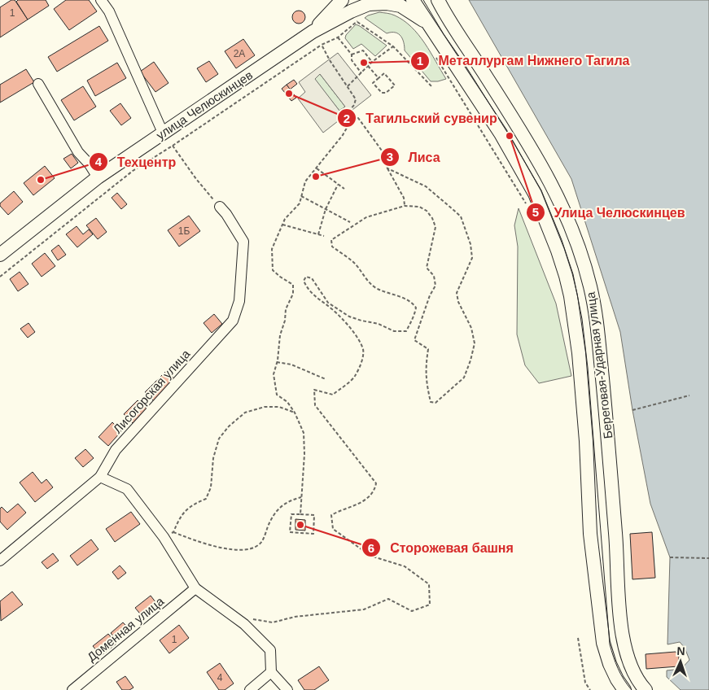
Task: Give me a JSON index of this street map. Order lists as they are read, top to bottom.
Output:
{
  "streets": {
    "main road": ["улица Челюскинцев", "Береговая-Ударная улица"],
    "street": ["Лисогорская улица", "Доменная улица"]
  },
  "crossings": [
    ["улица Челюскинцев", "Береговая-Ударная улица"]
  ],
  "places": [
    "Металлургам Нижнего Тагила",
    "Тагильский сувенир",
    "Улица Челюскинцев",
    "Лиса",
    "Техцентр",
    "Сторожевая башня"
  ],
  "house_numbers": [
    "1",
    "2А",
    "1Б",
    "1",
    "4"
  ],
  "north": "top"
}
